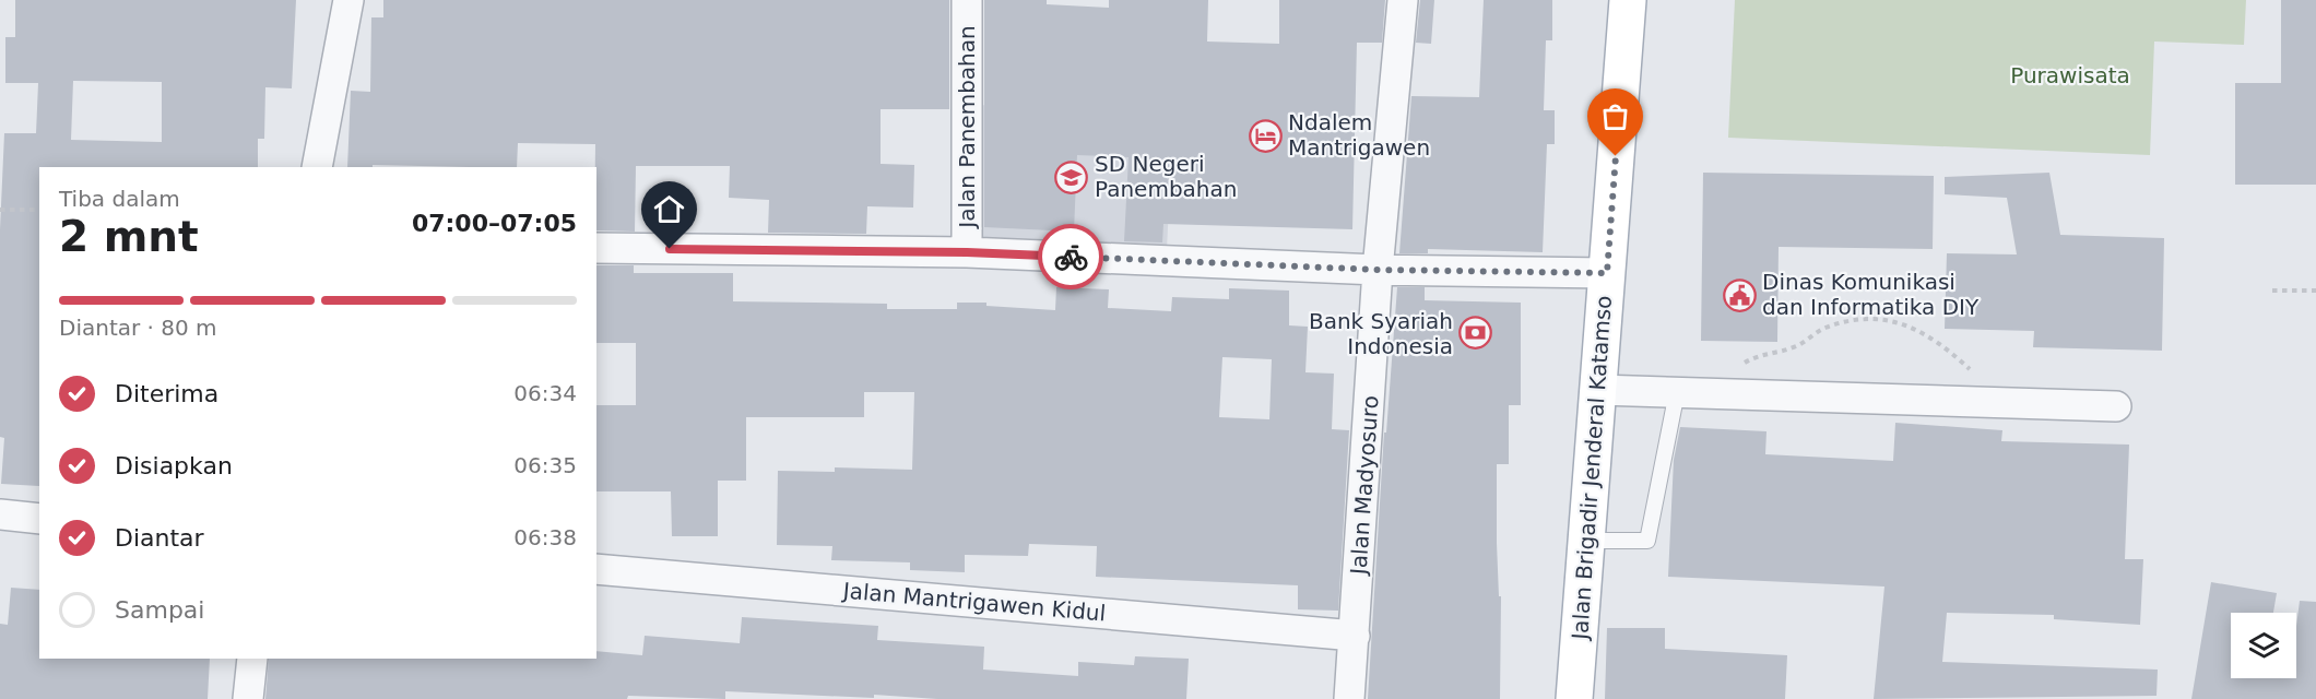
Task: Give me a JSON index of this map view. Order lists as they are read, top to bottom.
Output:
{
  "streets": {
    "main road": ["Jalan Brigadir Jenderal Katamso"],
    "street": ["Jalan Panembahan", "Jalan Madyosuro", "Jalan Mantrigawen Kidul"]
  },
  "crossings": [
    ["Jalan Madyosuro", "Jalan Mantrigawen Kidul"]
  ],
  "parks": ["Purawisata"],
  "places": {
    "hotel": ["Ndalem Mantrigawen"],
    "school or university": ["SD Negeri Panembahan"],
    "public building": ["Dinas Komunikasi dan Informatika DIY"],
    "bank": ["Bank Syariah Indonesia"]
  },
  "page": {
    "heading": ["2 mnt", "Tiba dalam", "07:00–07:05"],
    "bar": "Diantar · 80 m",
    "list": [
      ["Diterima", "06:34"],
      ["Disiapkan", "06:35"],
      ["Diantar", "06:38"],
      "Sampai"
    ]
  }
}
